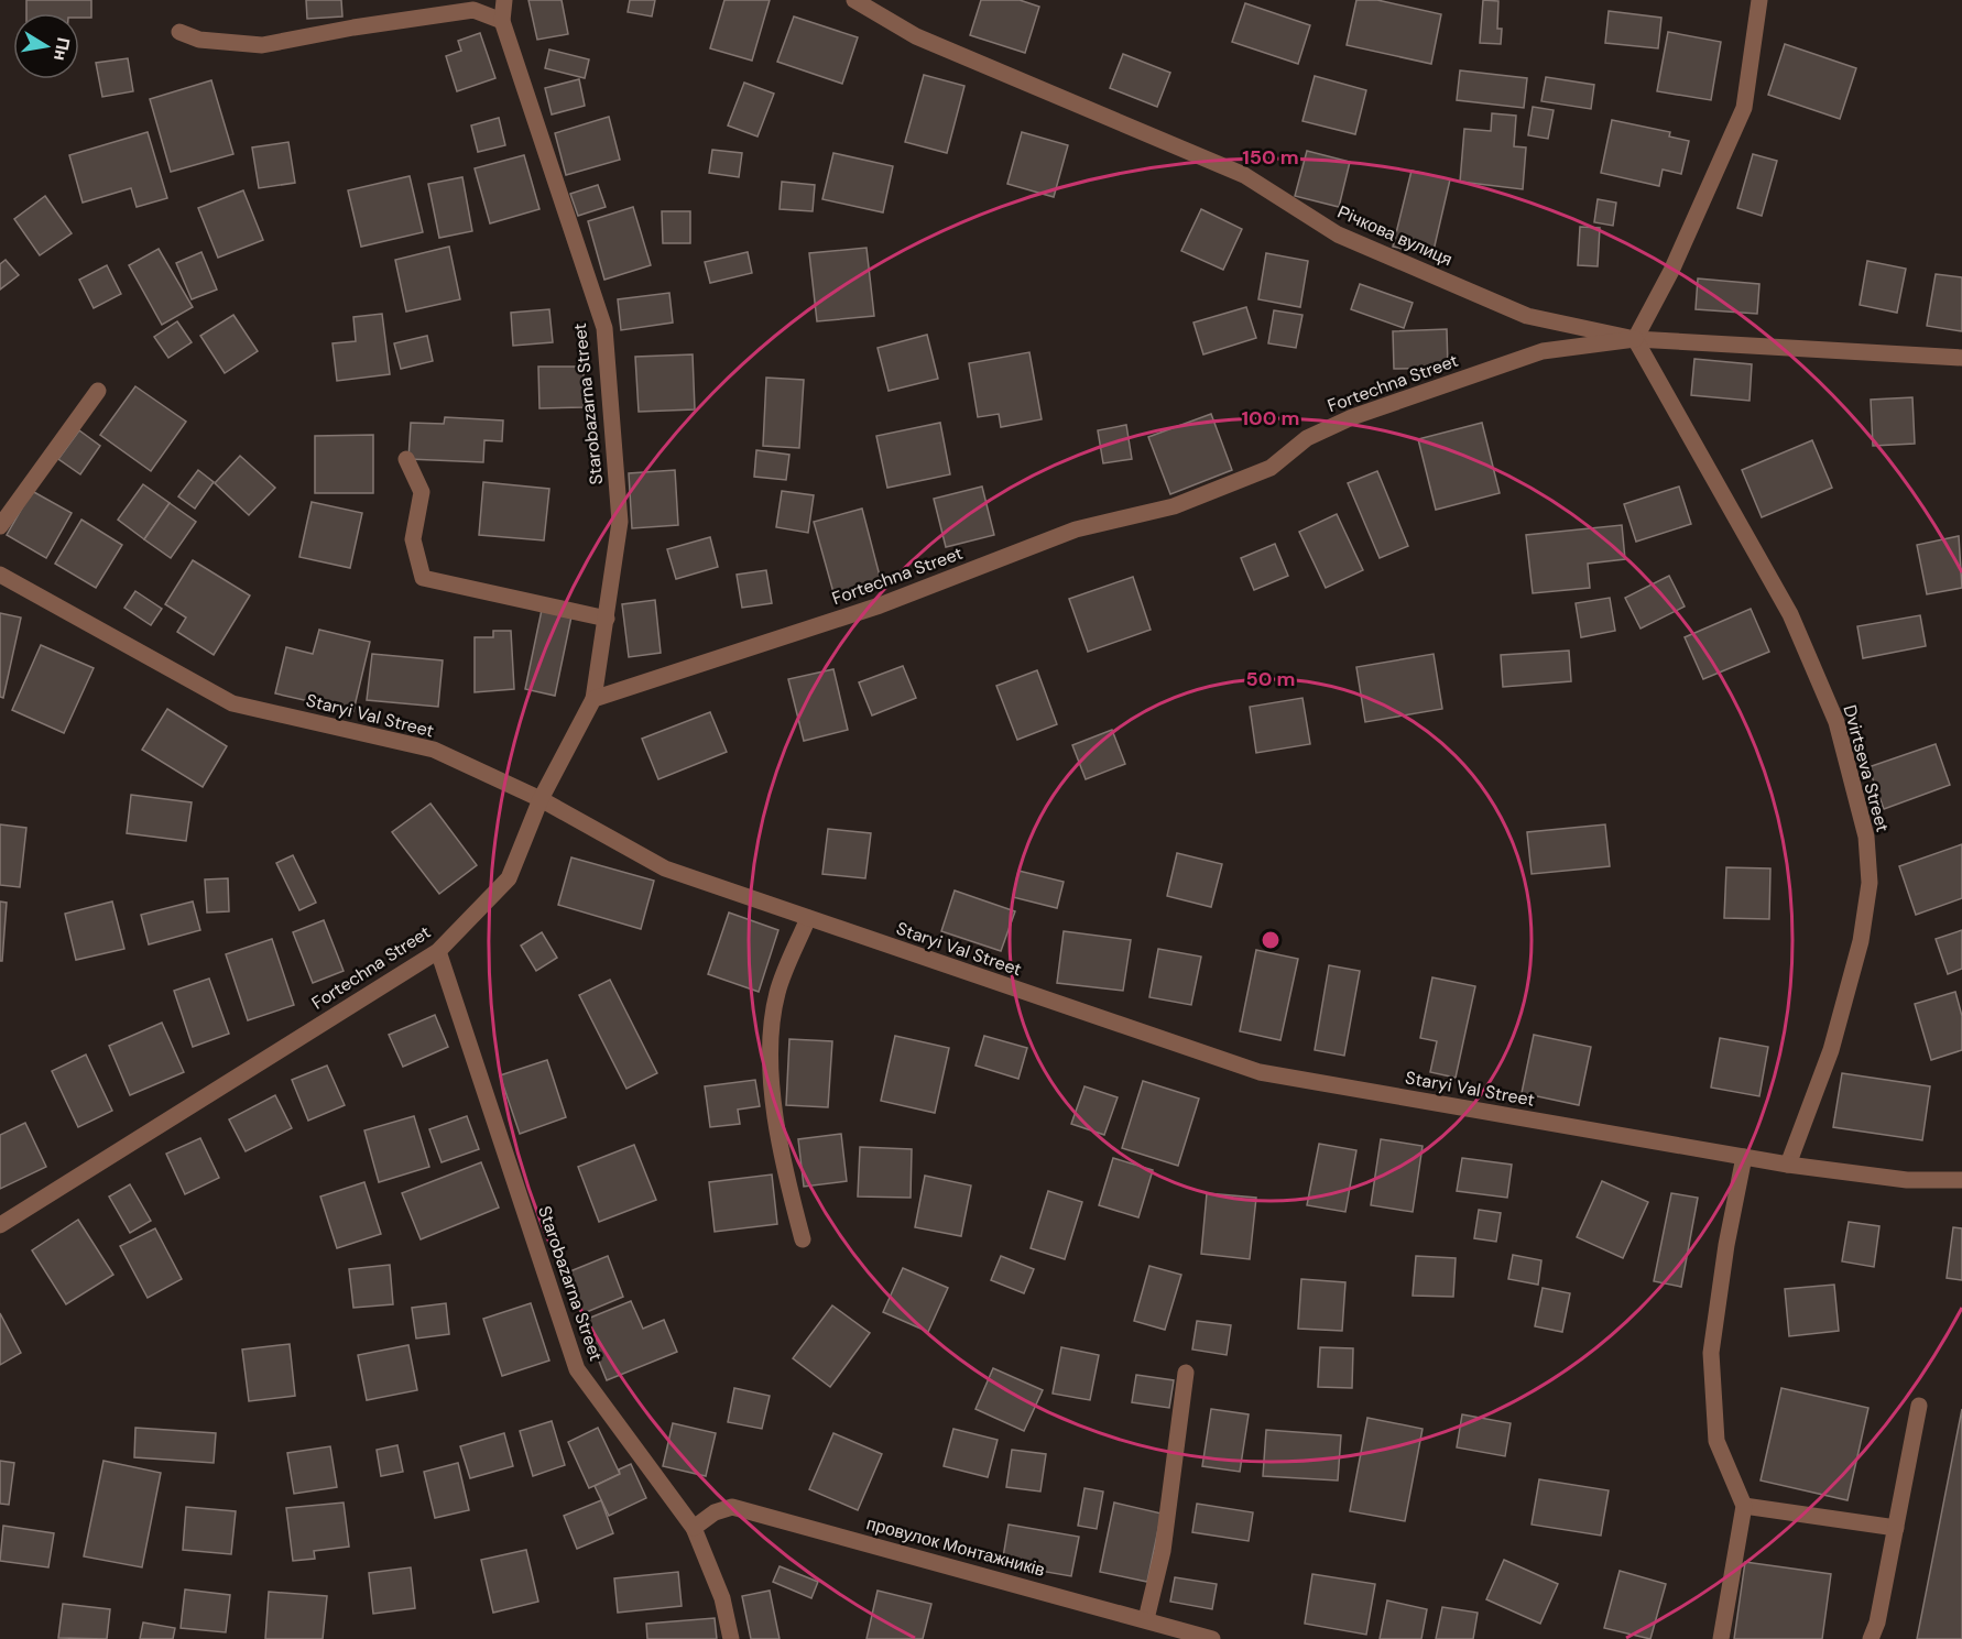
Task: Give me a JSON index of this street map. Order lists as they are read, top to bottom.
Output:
{
  "streets": {
    "street": [
      "Річкова вулиця",
      "Fortechna Street",
      "Starobazarna Street",
      "Staryi Val Street",
      "Dvirtseva Street",
      "провулок Монтажників"
    ]
  },
  "crossings": [
    ["Річкова вулиця", "Fortechna Street"],
    ["Річкова вулиця", "Dvirtseva Street"],
    ["Fortechna Street", "Starobazarna Street"],
    ["Fortechna Street", "Staryi Val Street"],
    ["Fortechna Street", "Dvirtseva Street"],
    ["Starobazarna Street", "провулок Монтажників"],
    ["Staryi Val Street", "Dvirtseva Street"]
  ],
  "north": "right",
  "rings": ["150 m", "100 m", "50 m"]
}
